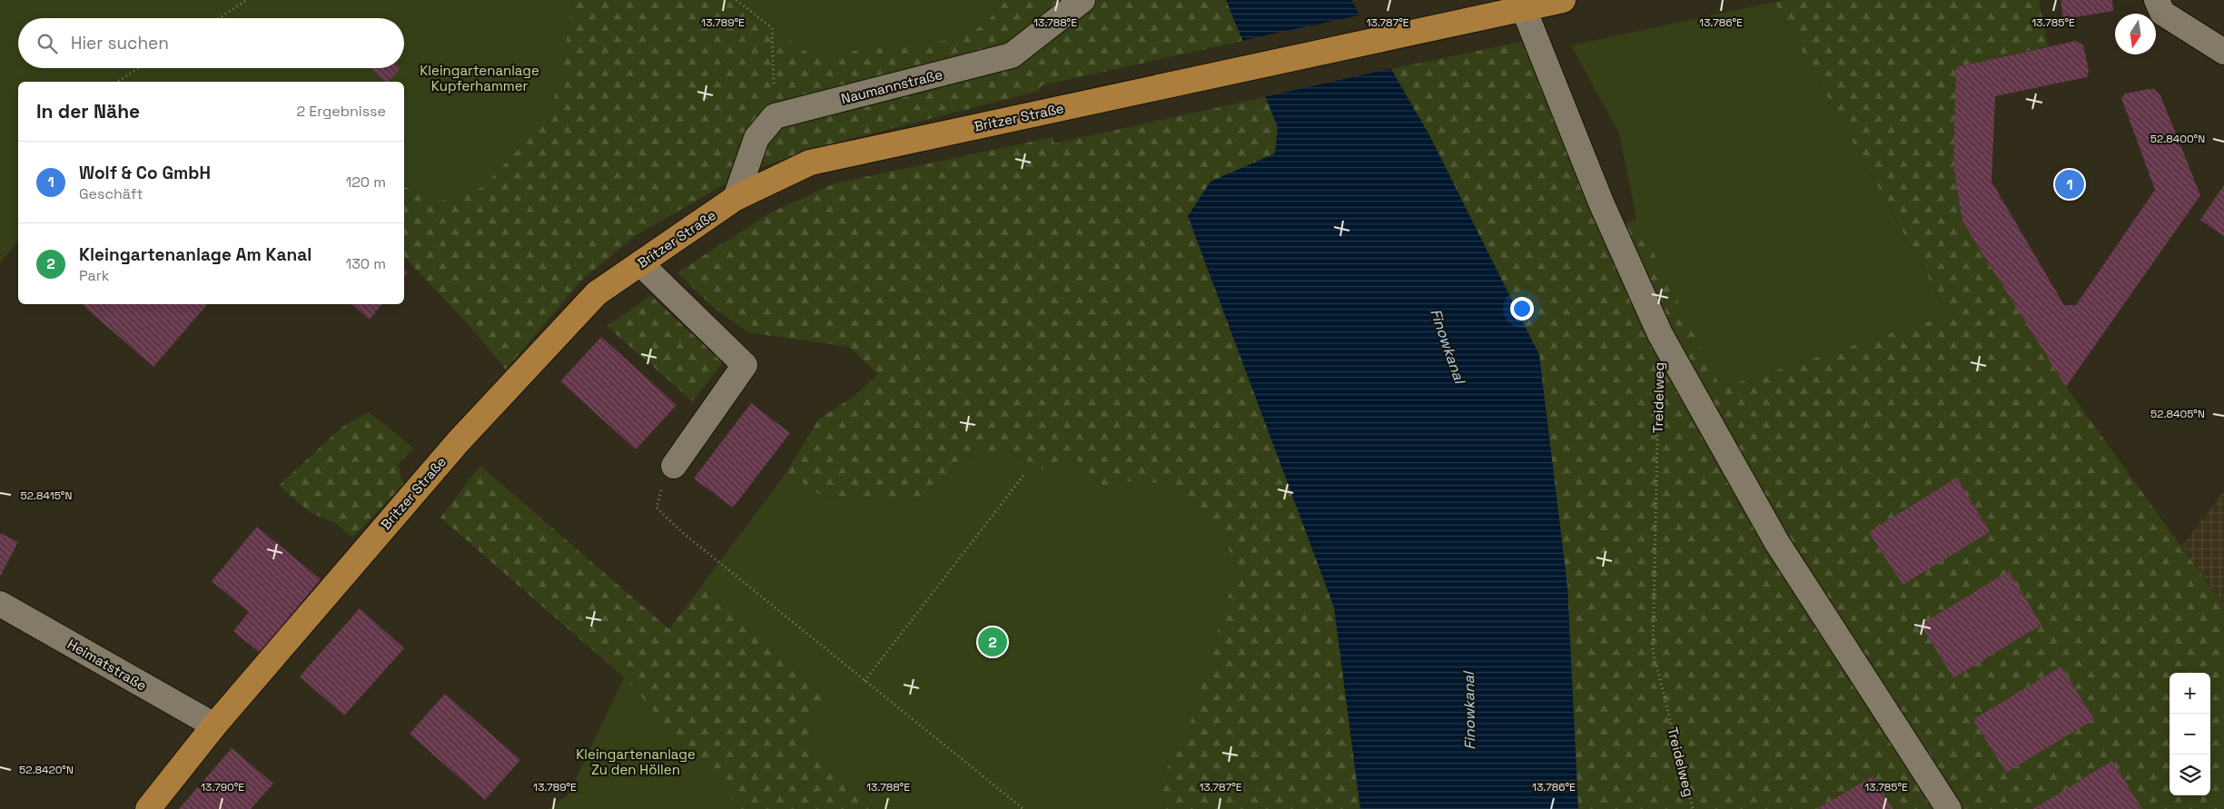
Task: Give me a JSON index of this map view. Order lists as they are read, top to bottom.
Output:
{
  "streets": {
    "main road": ["Britzer Straße"],
    "street": ["Naumannstraße", "Heimatstraße"],
    "path": ["Treidelweg"]
  },
  "crossings": [
    ["Britzer Straße", "Heimatstraße"]
  ],
  "water": ["Finowkanal"],
  "parks": ["Kleingartenanlage Kupferhammer", "Kleingartenanlage Zu den Höllen"],
  "north": "bottom",
  "page": {
    "search": "Hier suchen",
    "heading": ["In der Nähe", "2 Ergebnisse"],
    "list": [
      {
        "mark": "1",
        "name": "Wolf & Co GmbH",
        "note": "Geschäft",
        "value": "120 m"
      },
      {
        "mark": "2",
        "name": "Kleingartenanlage Am Kanal",
        "note": "Park",
        "value": "130 m"
      }
    ],
    "pins": ["1", "2"],
    "map_buttons": ["+", "−"]
  },
  "coordinates": [
    "13.789°E",
    "13.788°E",
    "13.787°E",
    "13.786°E",
    "13.785°E",
    "52.8400°N",
    "52.8405°N",
    "52.8415°N",
    "52.8420°N",
    "13.790°E"
  ]
}
